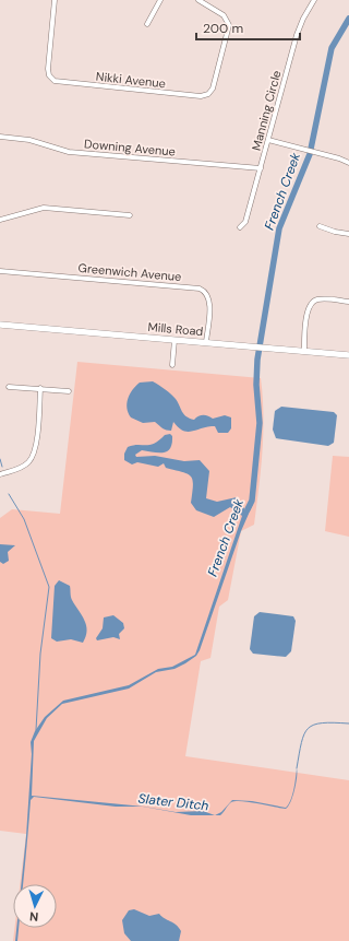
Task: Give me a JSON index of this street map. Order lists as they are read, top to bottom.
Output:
{
  "streets": {
    "street": [
      "Nikki Avenue",
      "Manning Circle",
      "Downing Avenue",
      "Greenwich Avenue",
      "Mills Road"
    ]
  },
  "crossings": [
    ["Manning Circle", "Downing Avenue"],
    ["Greenwich Avenue", "Mills Road"]
  ],
  "water": ["French Creek", "Slater Ditch"],
  "scale_bar": "200 m",
  "north": "bottom"
}
